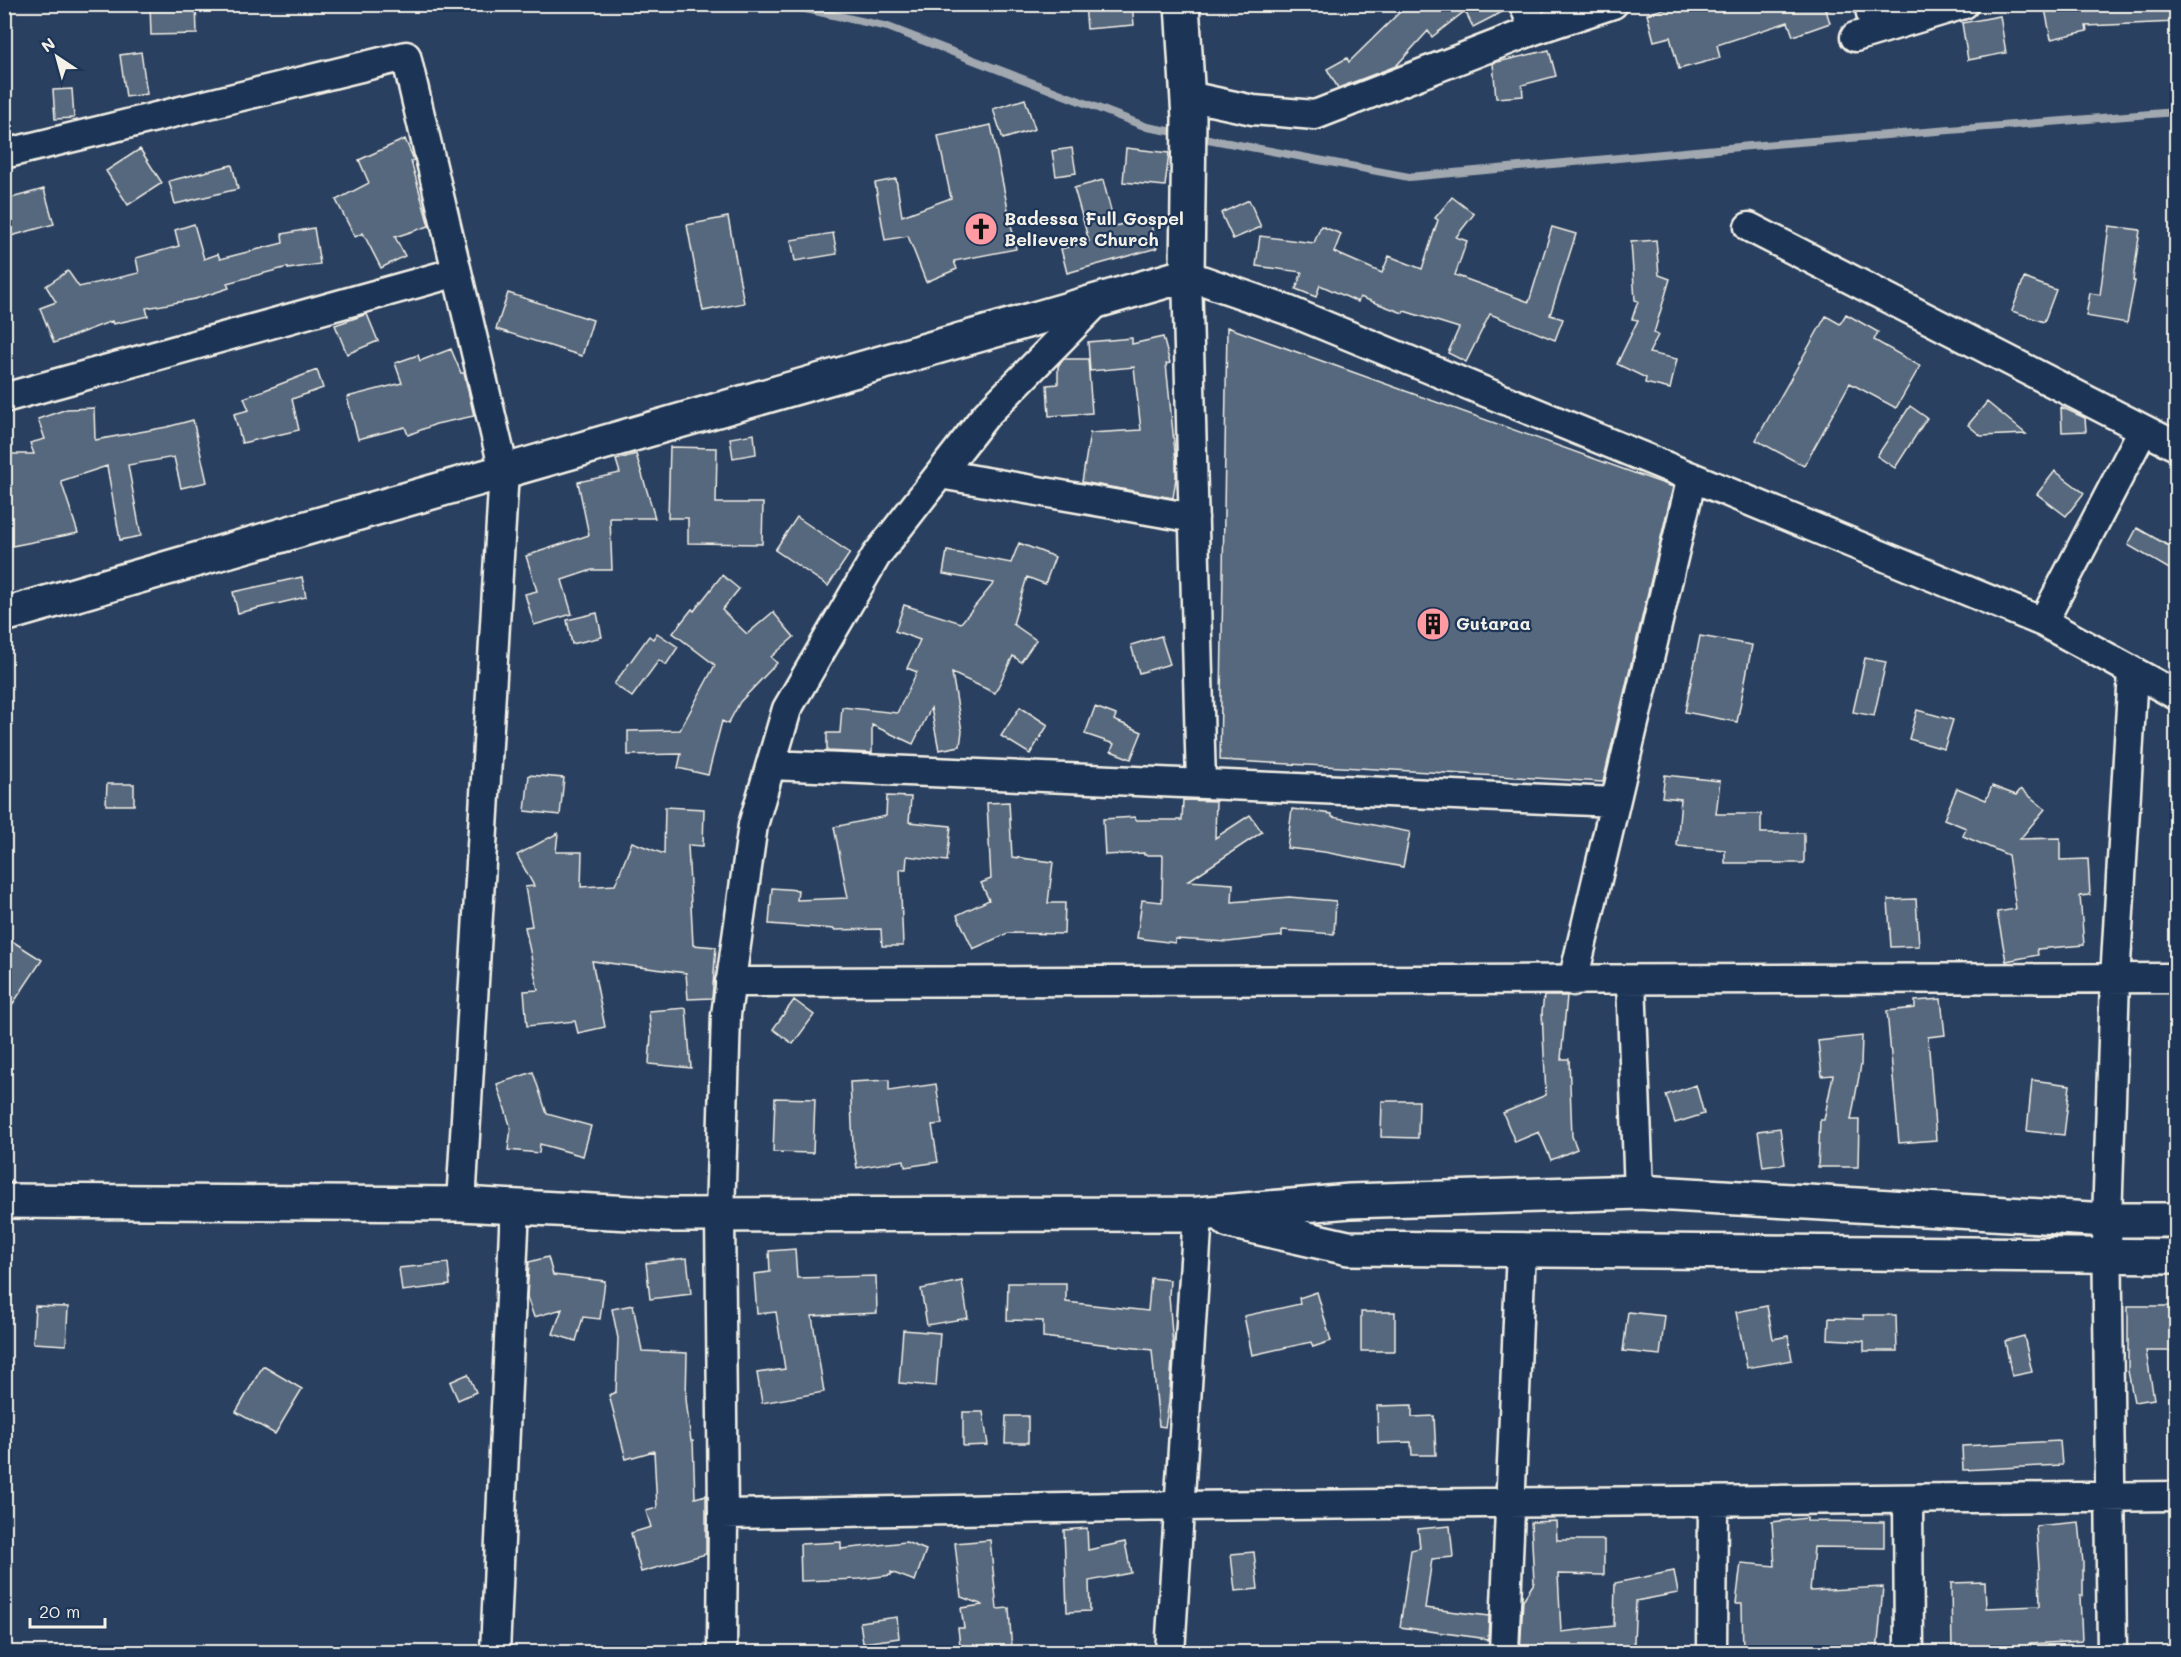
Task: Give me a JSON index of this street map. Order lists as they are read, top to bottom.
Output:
{
  "places": {
    "church": ["Badessa Full Gospel Believers Church"],
    "building": ["Gutaraa"]
  },
  "scale_bar": "20 m",
  "north": "top left"
}
